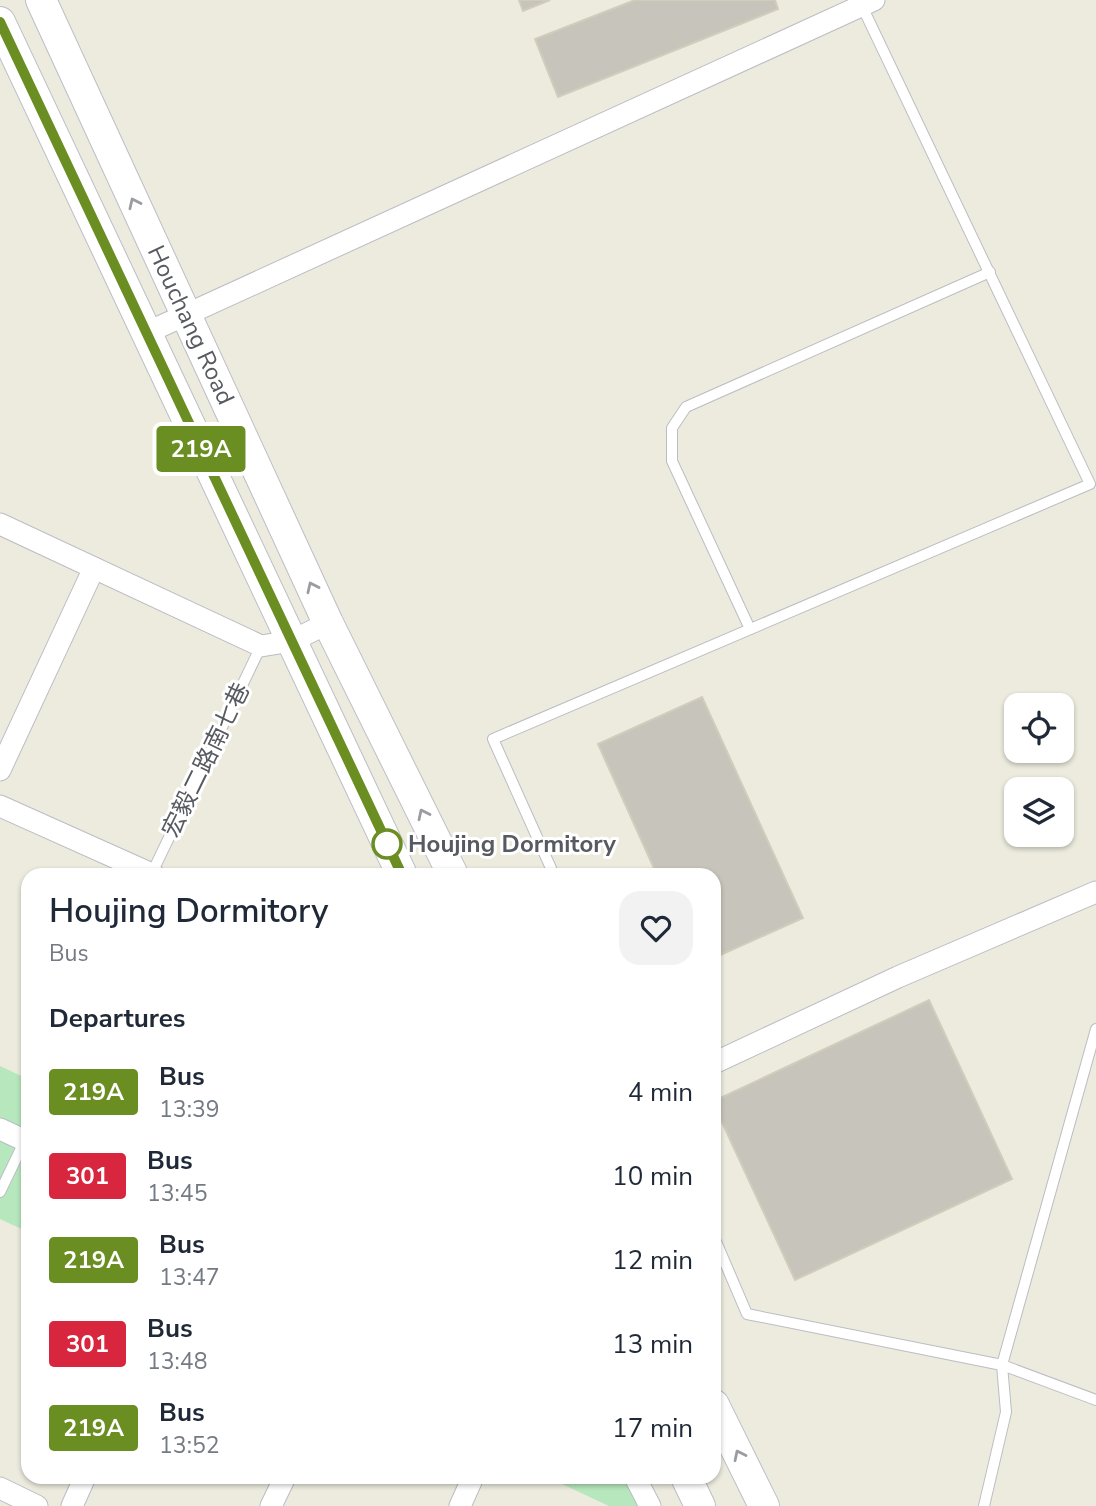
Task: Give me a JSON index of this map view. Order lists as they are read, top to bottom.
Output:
{
  "streets": {
    "street": ["Houchang Road"],
    "lane": ["宏毅二路南七巷"]
  },
  "places": ["Houjing Dormitory"],
  "lines": ["bus line 219A"],
  "page": {
    "on_map": "219A",
    "heading": [
      ["Houjing Dormitory", "Bus"],
      "Departures"
    ],
    "list": [
      {
        "mark": "219A",
        "name": "Bus",
        "note": "13:39",
        "value": "4 min"
      },
      {
        "mark": "301",
        "name": "Bus",
        "note": "13:45",
        "value": "10 min"
      },
      {
        "mark": "219A",
        "name": "Bus",
        "note": "13:47",
        "value": "12 min"
      },
      {
        "mark": "301",
        "name": "Bus",
        "note": "13:48",
        "value": "13 min"
      },
      {
        "mark": "219A",
        "name": "Bus",
        "note": "13:52",
        "value": "17 min"
      }
    ]
  }
}
